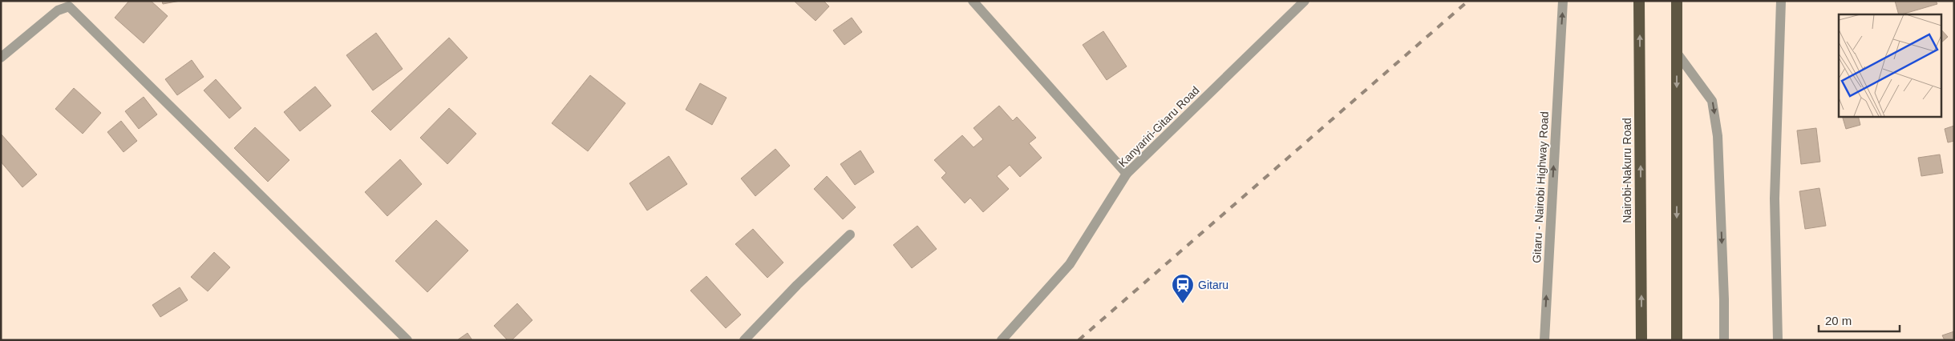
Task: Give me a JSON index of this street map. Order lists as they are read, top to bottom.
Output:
{
  "streets": {
    "highway": ["Nairobi-Nakuru Road"],
    "street": ["Kanyariri-Gitaru Road", "Gitaru - Nairobi Highway Road"]
  },
  "one_way": ["Gitaru - Nairobi Highway Road"],
  "places": {
    "station": ["Gitaru"]
  },
  "scale_bar": "20 m"
}
